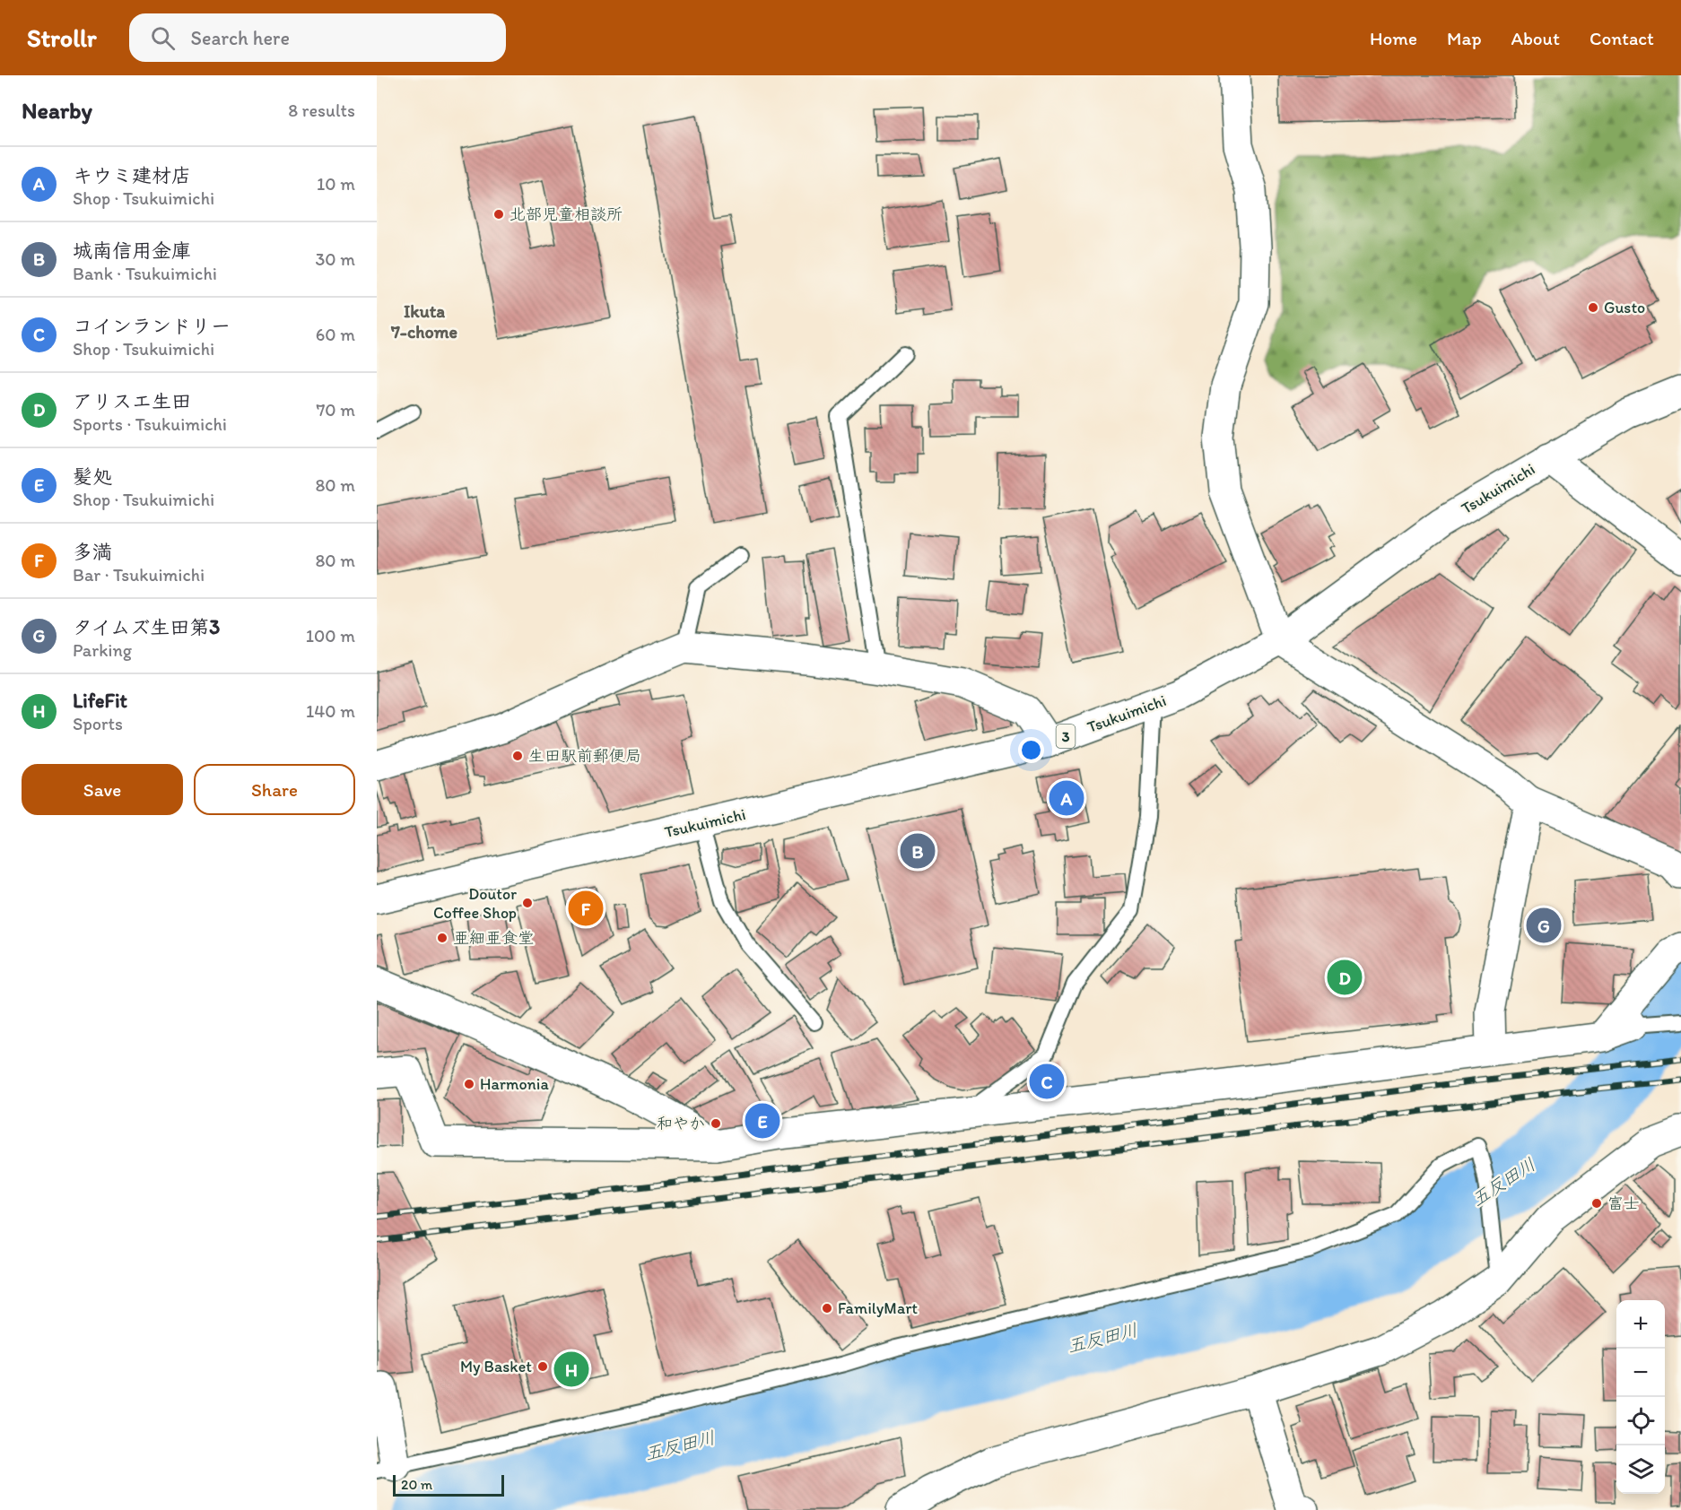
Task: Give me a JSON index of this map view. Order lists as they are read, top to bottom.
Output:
{
  "streets": {
    "street": ["Tsukuimichi", "3"]
  },
  "districts": ["Ikuta 7-chome"],
  "water": ["五反田川"],
  "places": [
    "北部児童相談所",
    "Gusto",
    "生田駅前郵便局",
    "Doutor Coffee Shop",
    "亜細亜食堂",
    "Harmonia",
    "和やか",
    "富士",
    "FamilyMart",
    "My Basket"
  ],
  "scale_bar": "20 m",
  "page": {
    "header": "Strollr",
    "search": "Search here",
    "nav": [
      "Home",
      "Map",
      "About",
      "Contact"
    ],
    "heading": ["Nearby", "8 results"],
    "list": [
      {
        "mark": "A",
        "name": "キウミ建材店",
        "note": "Shop · Tsukuimichi",
        "value": "10 m"
      },
      {
        "mark": "B",
        "name": "城南信用金庫",
        "note": "Bank · Tsukuimichi",
        "value": "30 m"
      },
      {
        "mark": "C",
        "name": "コインランドリー",
        "note": "Shop · Tsukuimichi",
        "value": "60 m"
      },
      {
        "mark": "D",
        "name": "アリスエ生田",
        "note": "Sports · Tsukuimichi",
        "value": "70 m"
      },
      {
        "mark": "E",
        "name": "髪処",
        "note": "Shop · Tsukuimichi",
        "value": "80 m"
      },
      {
        "mark": "F",
        "name": "多満",
        "note": "Bar · Tsukuimichi",
        "value": "80 m"
      },
      {
        "mark": "G",
        "name": "タイムズ生田第3",
        "note": "Parking",
        "value": "100 m"
      },
      {
        "mark": "H",
        "name": "LifeFit",
        "note": "Sports",
        "value": "140 m"
      }
    ],
    "buttons": ["Save", "Share"],
    "pins": [
      "A",
      "B",
      "F",
      "G",
      "D",
      "C",
      "E",
      "H"
    ],
    "map_buttons": ["+", "−"],
    "scale": "20 m"
  }
}
